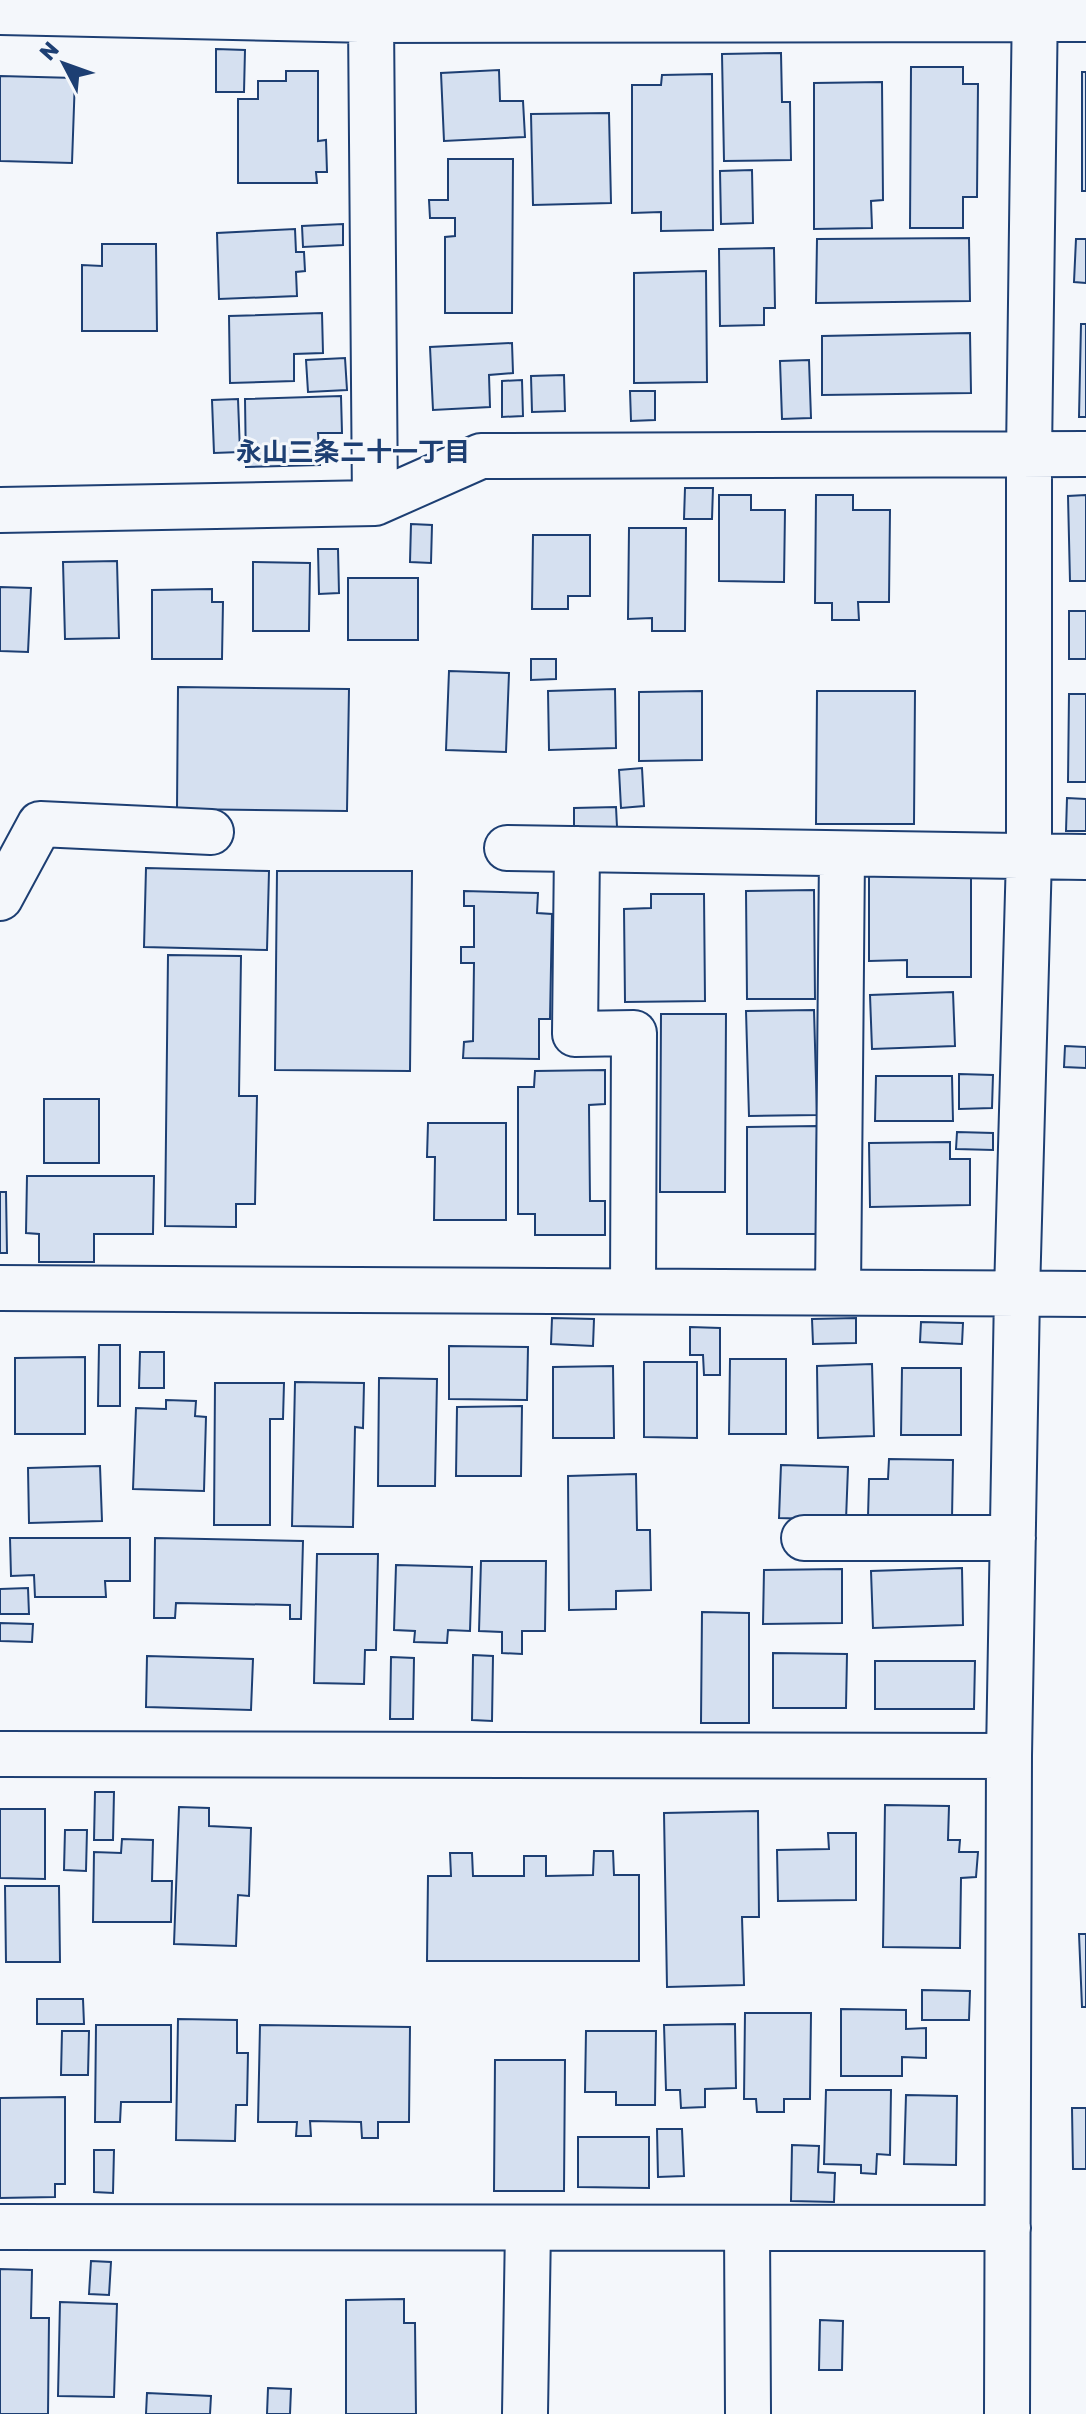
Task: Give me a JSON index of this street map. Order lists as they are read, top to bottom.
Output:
{
  "districts": ["永山三条二十一丁目"],
  "north": "top left"
}
